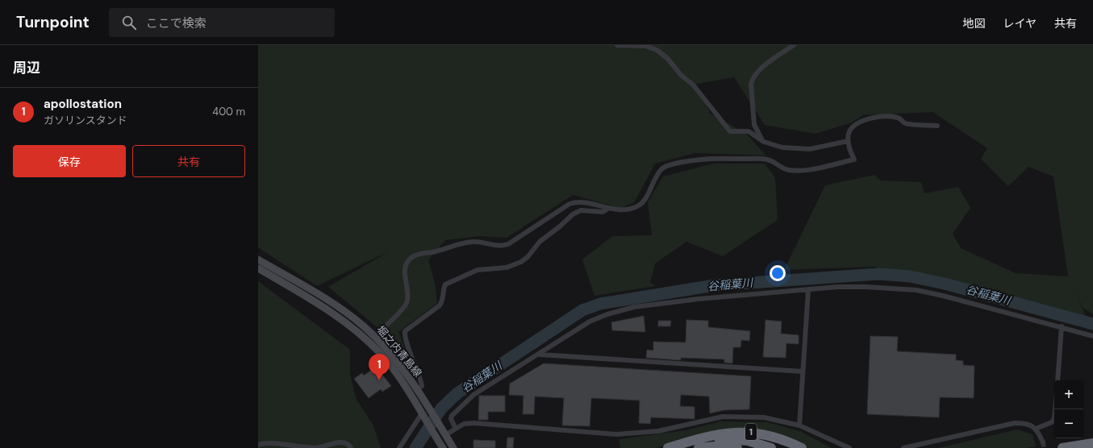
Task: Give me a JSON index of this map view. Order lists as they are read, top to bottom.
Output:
{
  "streets": {
    "highway": ["1"],
    "main road": ["堀之内青島線"]
  },
  "water": ["谷稲葉川"],
  "page": {
    "header": "Turnpoint",
    "search": "ここで検索",
    "nav": ["地図", "レイヤ", "共有"],
    "heading": "周辺",
    "list": [
      {
        "mark": "1",
        "name": "apollostation",
        "note": "ガソリンスタンド",
        "value": "400 m"
      }
    ],
    "buttons": ["保存", "共有"],
    "pins": "1",
    "map_buttons": ["+", "−"]
  }
}
